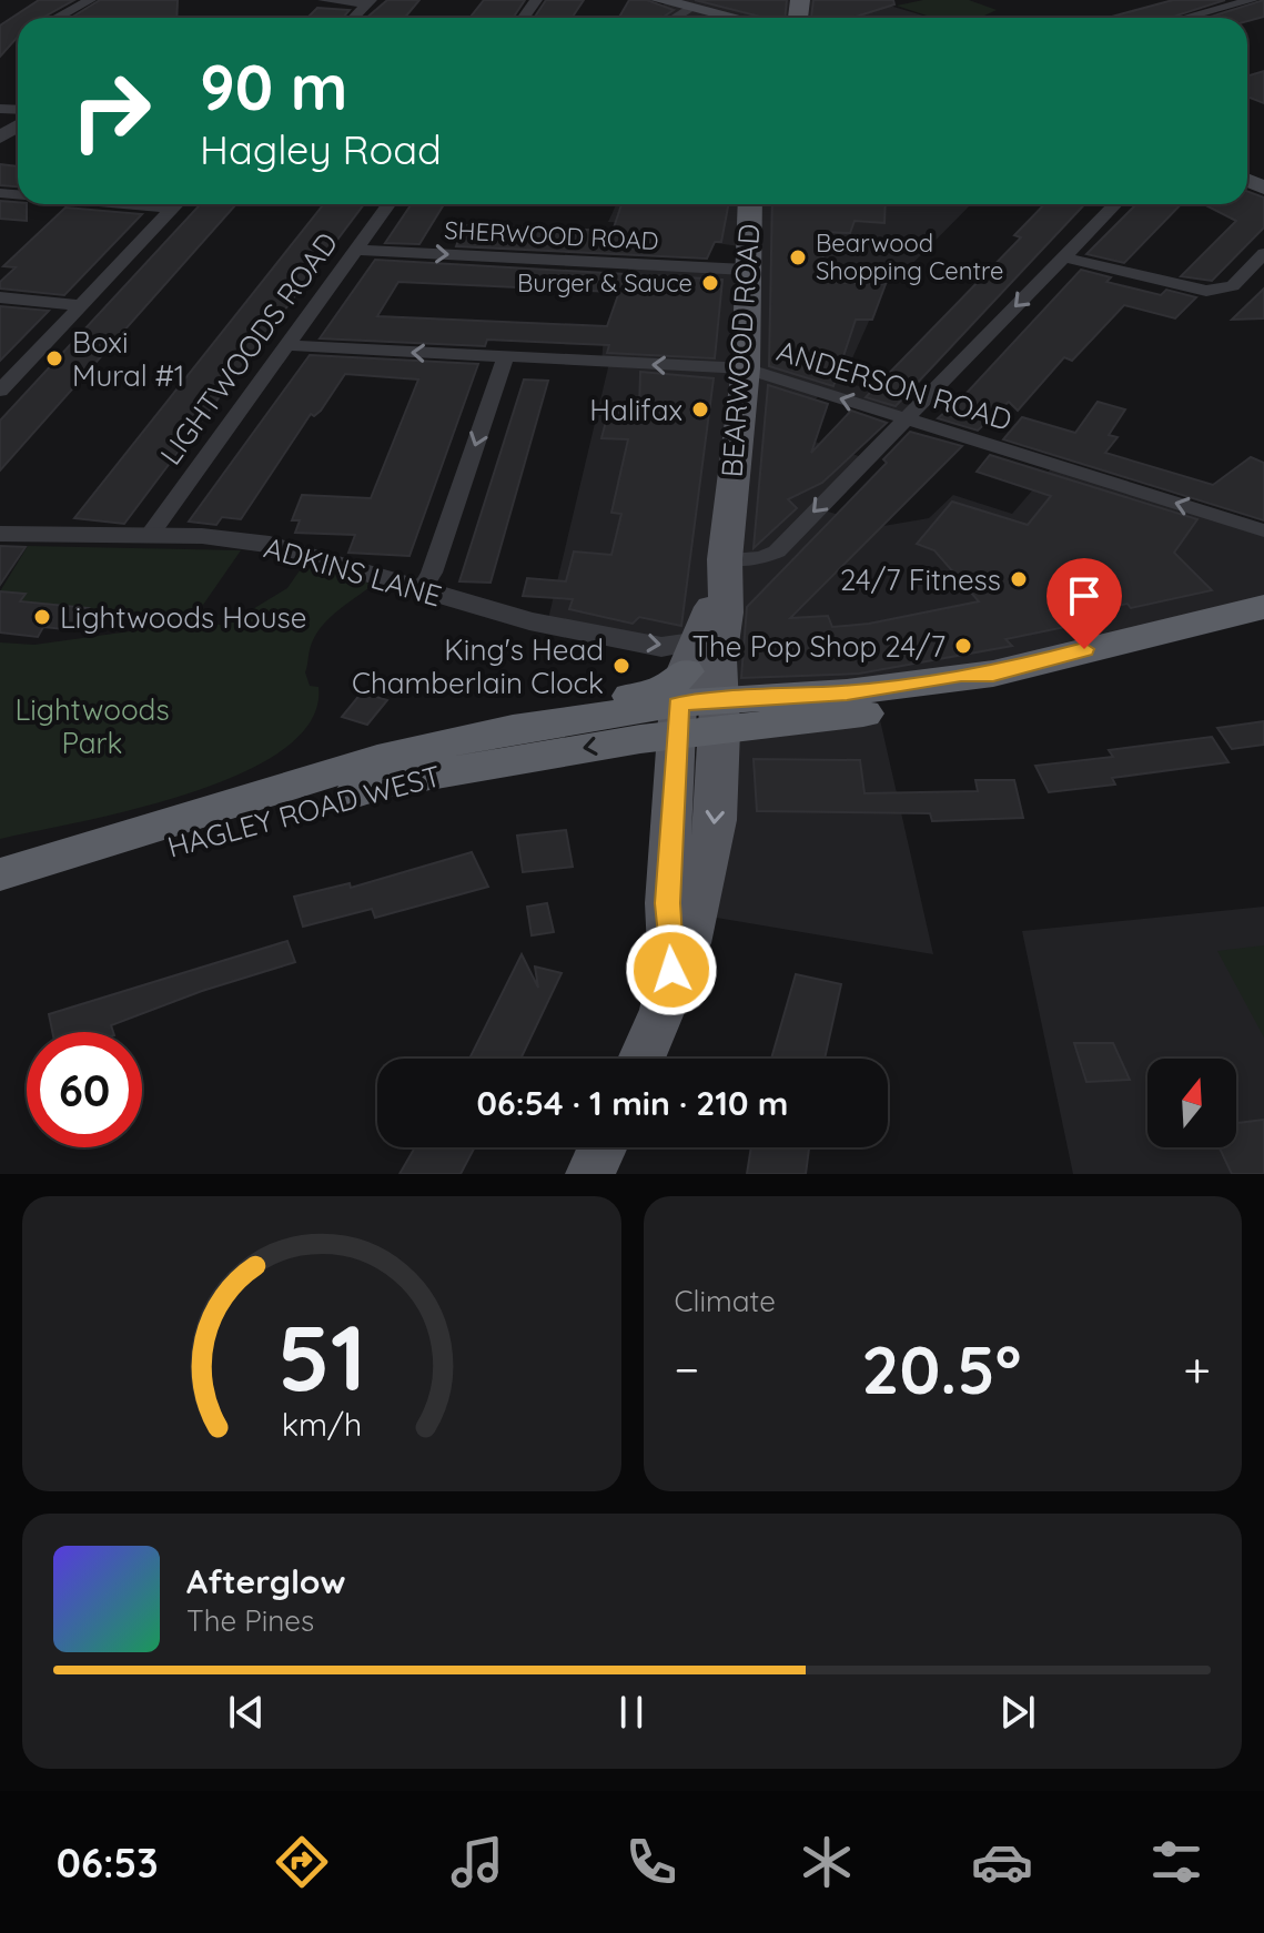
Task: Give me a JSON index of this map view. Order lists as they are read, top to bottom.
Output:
{
  "streets": {
    "highway": ["HAGLEY ROAD WEST"],
    "main road": ["BEARWOOD ROAD"],
    "street": [
      "SHERWOOD ROAD",
      "LIGHTWOODS ROAD",
      "ANDERSON ROAD",
      "ADKINS LANE"
    ]
  },
  "crossings": [
    ["SHERWOOD ROAD", "LIGHTWOODS ROAD"],
    ["SHERWOOD ROAD", "BEARWOOD ROAD"],
    ["LIGHTWOODS ROAD", "ANDERSON ROAD"],
    ["LIGHTWOODS ROAD", "ADKINS LANE"],
    ["BEARWOOD ROAD", "ANDERSON ROAD"],
    ["BEARWOOD ROAD", "ADKINS LANE"],
    ["BEARWOOD ROAD", "HAGLEY ROAD WEST"],
    ["ADKINS LANE", "HAGLEY ROAD WEST"]
  ],
  "one_way": ["SHERWOOD ROAD", "ANDERSON ROAD", "ADKINS LANE"],
  "parks": ["Lightwoods Park"],
  "places": [
    "Bearwood Shopping Centre",
    "Burger & Sauce",
    "Boxi Mural #1",
    "Halifax",
    "24/7 Fitness",
    "Lightwoods House",
    "The Pop Shop 24/7",
    "King's Head Chamberlain Clock"
  ],
  "north": "top",
  "page": {
    "turn": ["90 m", "Hagley Road"],
    "limit": "60",
    "trip": "06:54 · 1 min · 210 m",
    "tile": "Climate",
    "heat": ["−", "20.5°", "+"],
    "song": ["Afterglow", "The Pines"],
    "tabs": "06:53",
    "gauge": ["51", "km/h"]
  }
}
